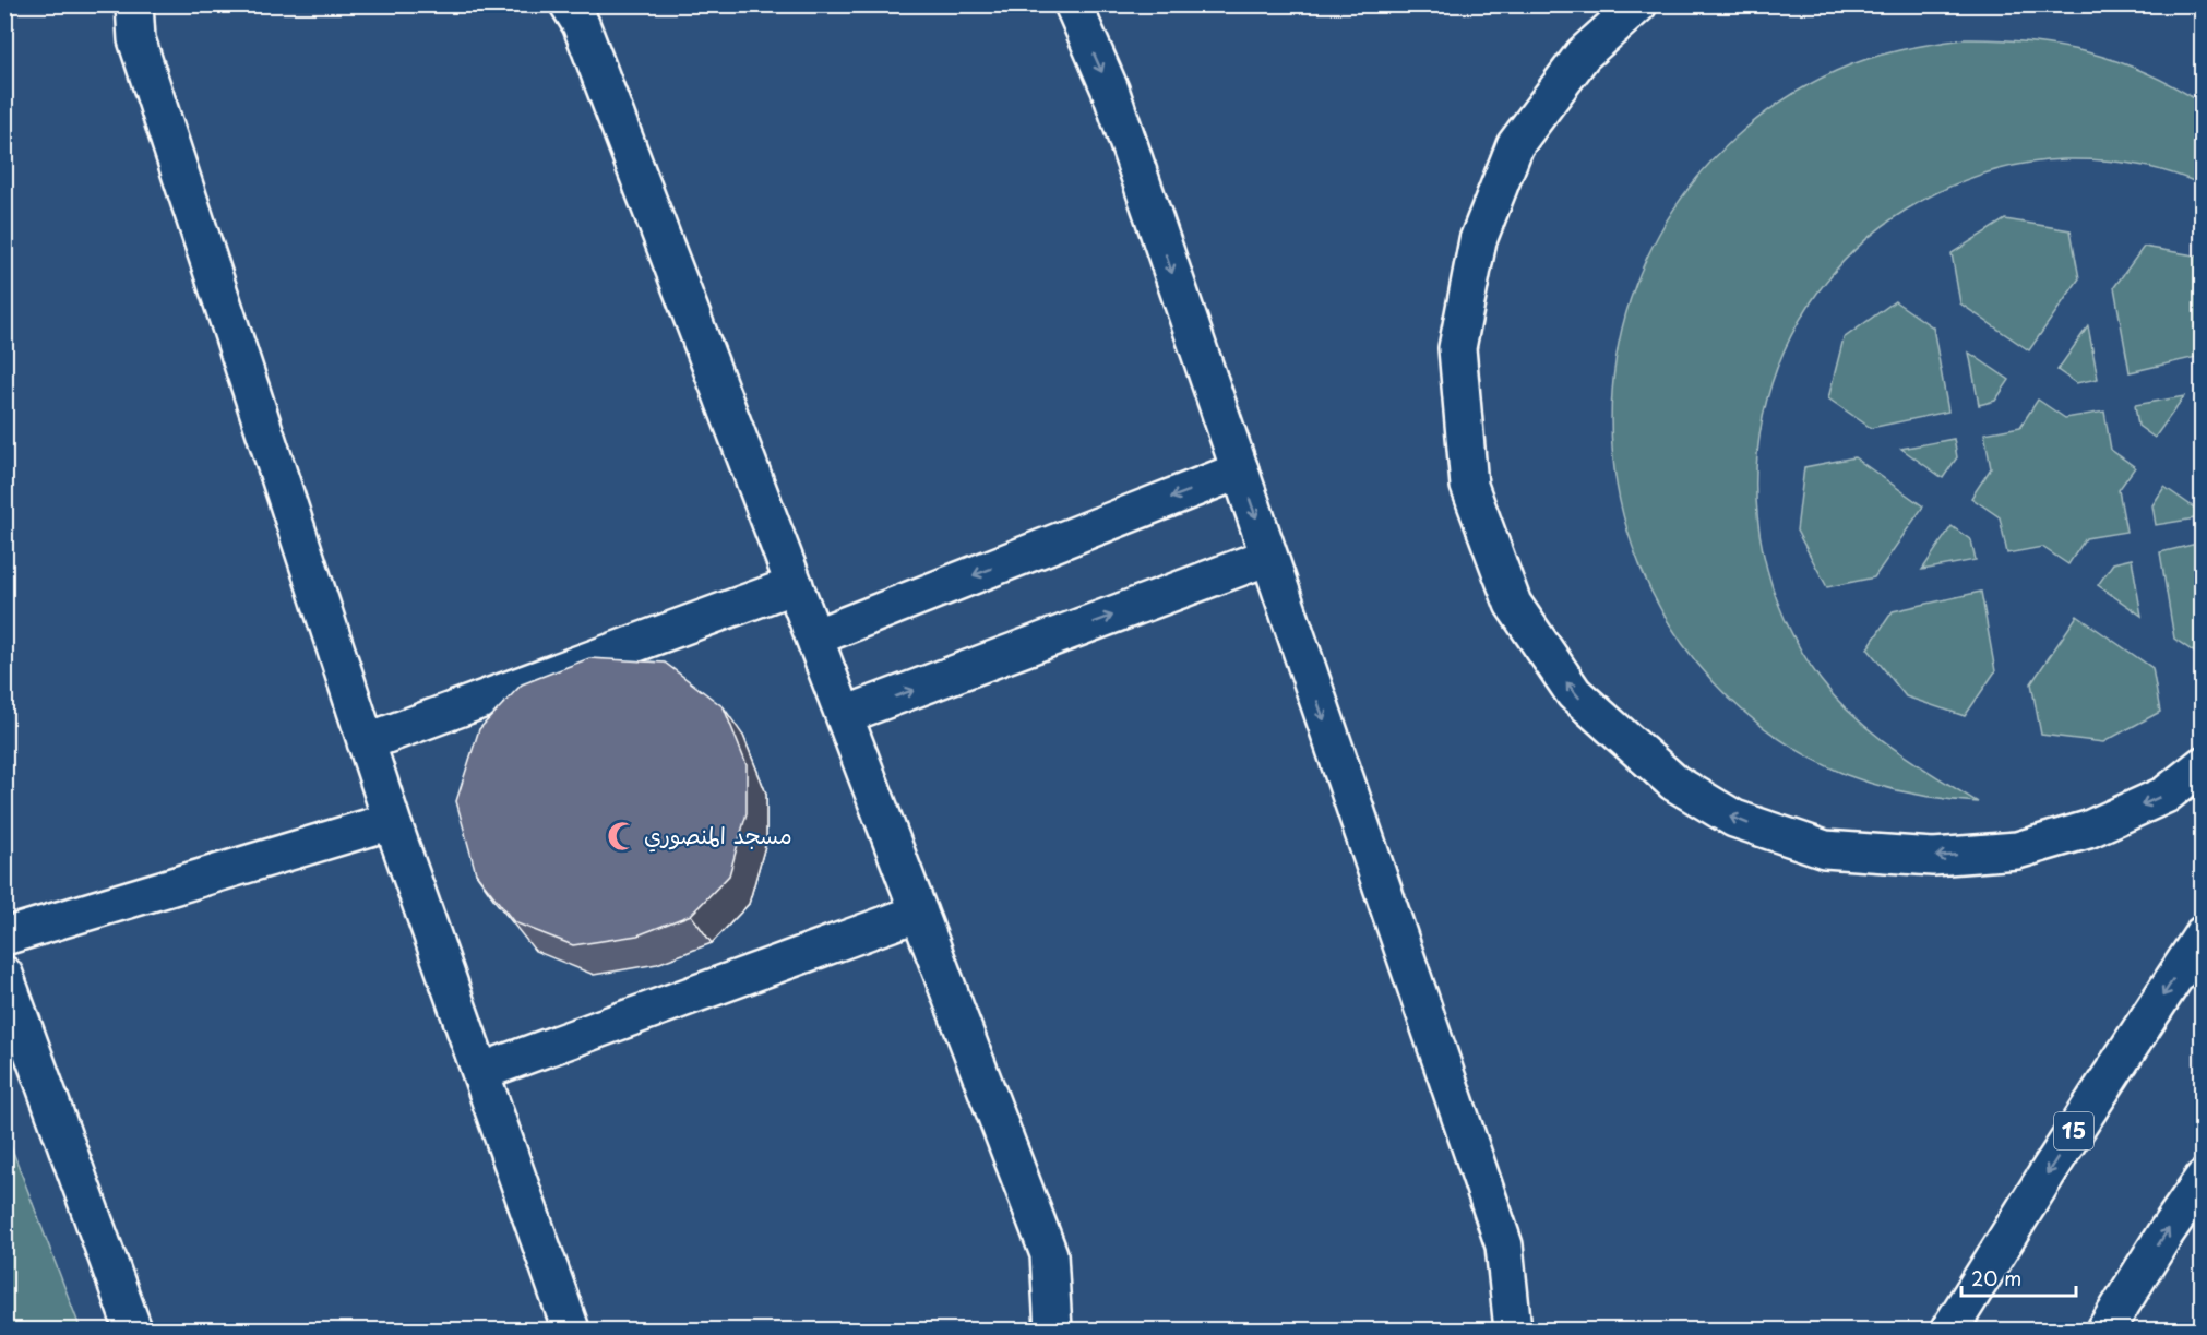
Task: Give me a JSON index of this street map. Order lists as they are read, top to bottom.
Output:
{
  "streets": {
    "main road": ["15"]
  },
  "places": {
    "mosque": ["مسجد المنصوري"]
  },
  "scale_bar": "20 m"
}
